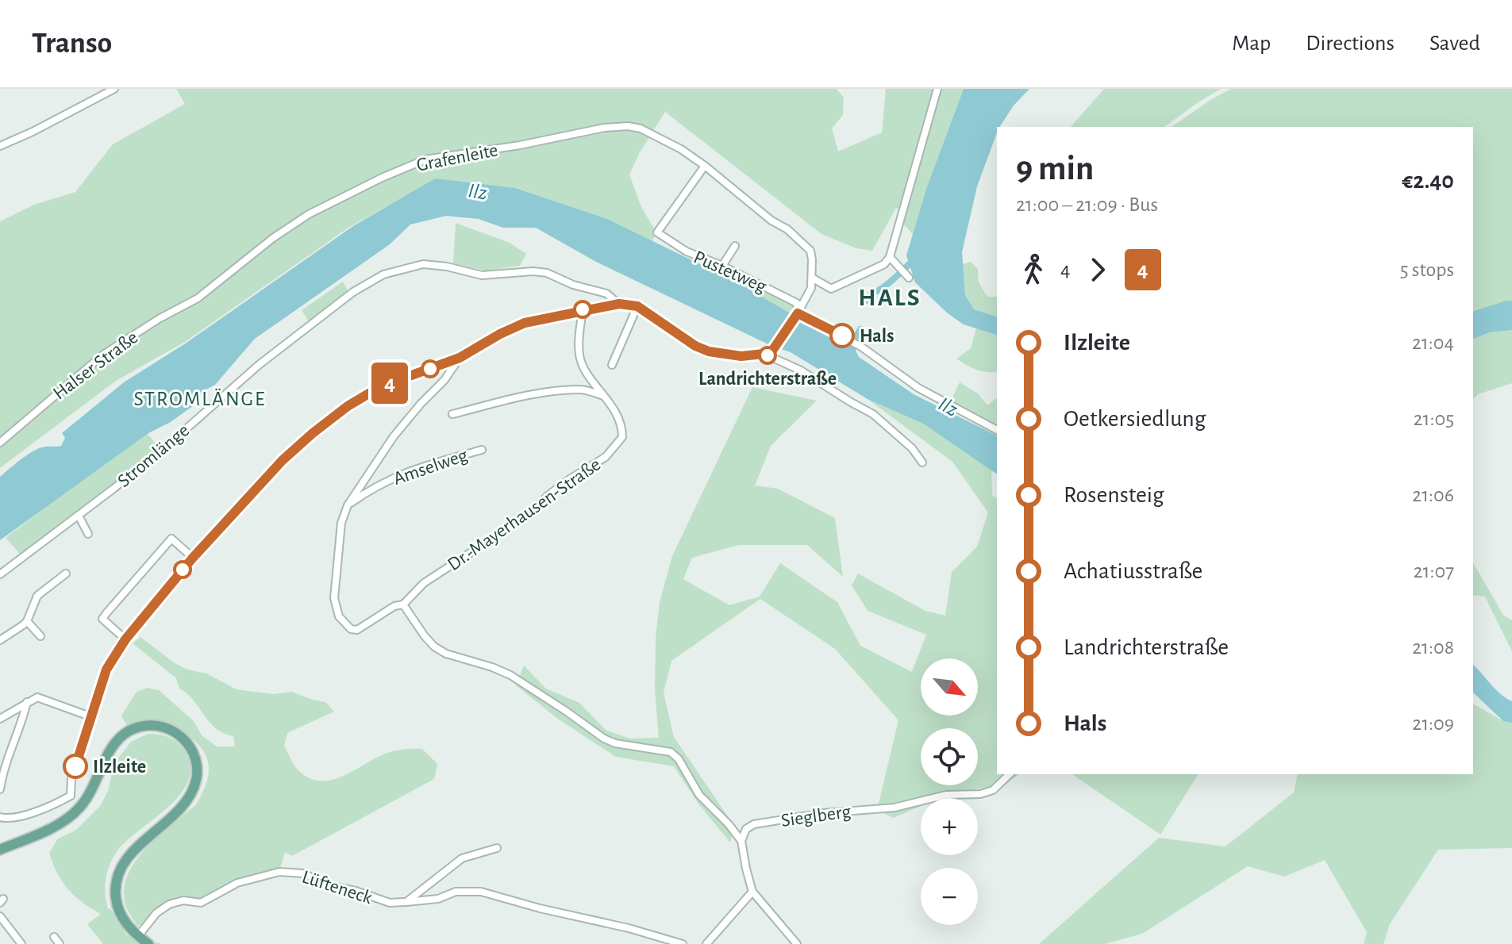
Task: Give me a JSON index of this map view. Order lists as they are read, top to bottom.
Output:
{
  "streets": {
    "street": [
      "Grafenleite",
      "Pustetweg",
      "Halser Straße",
      "Stromlänge",
      "Amselweg",
      "Dr.-Mayerhausen-Straße",
      "Sieglberg",
      "Lüfteneck"
    ]
  },
  "crossings": [
    ["Grafenleite", "Pustetweg"],
    ["Grafenleite", "Halser Straße"],
    ["Amselweg", "Dr.-Mayerhausen-Straße"]
  ],
  "districts": ["HALS", "STROMLÄNGE"],
  "water": ["Ilz"],
  "places": ["Hals", "Landrichterstraße", "Ilzleite"],
  "lines": ["bus line 4"],
  "north": "bottom right",
  "page": {
    "header": "Transo",
    "nav": ["Map", "Directions", "Saved"],
    "on_map": "4",
    "heading": ["9 min", "21:00 – 21:09 · Bus", "€2.40"],
    "legs": ["4", "4", "5 stops"],
    "list": [
      {
        "name": "Ilzleite",
        "value": "21:04"
      },
      {
        "name": "Oetkersiedlung",
        "value": "21:05"
      },
      {
        "name": "Rosensteig",
        "value": "21:06"
      },
      {
        "name": "Achatiusstraße",
        "value": "21:07"
      },
      {
        "name": "Landrichterstraße",
        "value": "21:08"
      },
      {
        "name": "Hals",
        "value": "21:09"
      }
    ],
    "map_buttons": ["+", "−"]
  }
}
